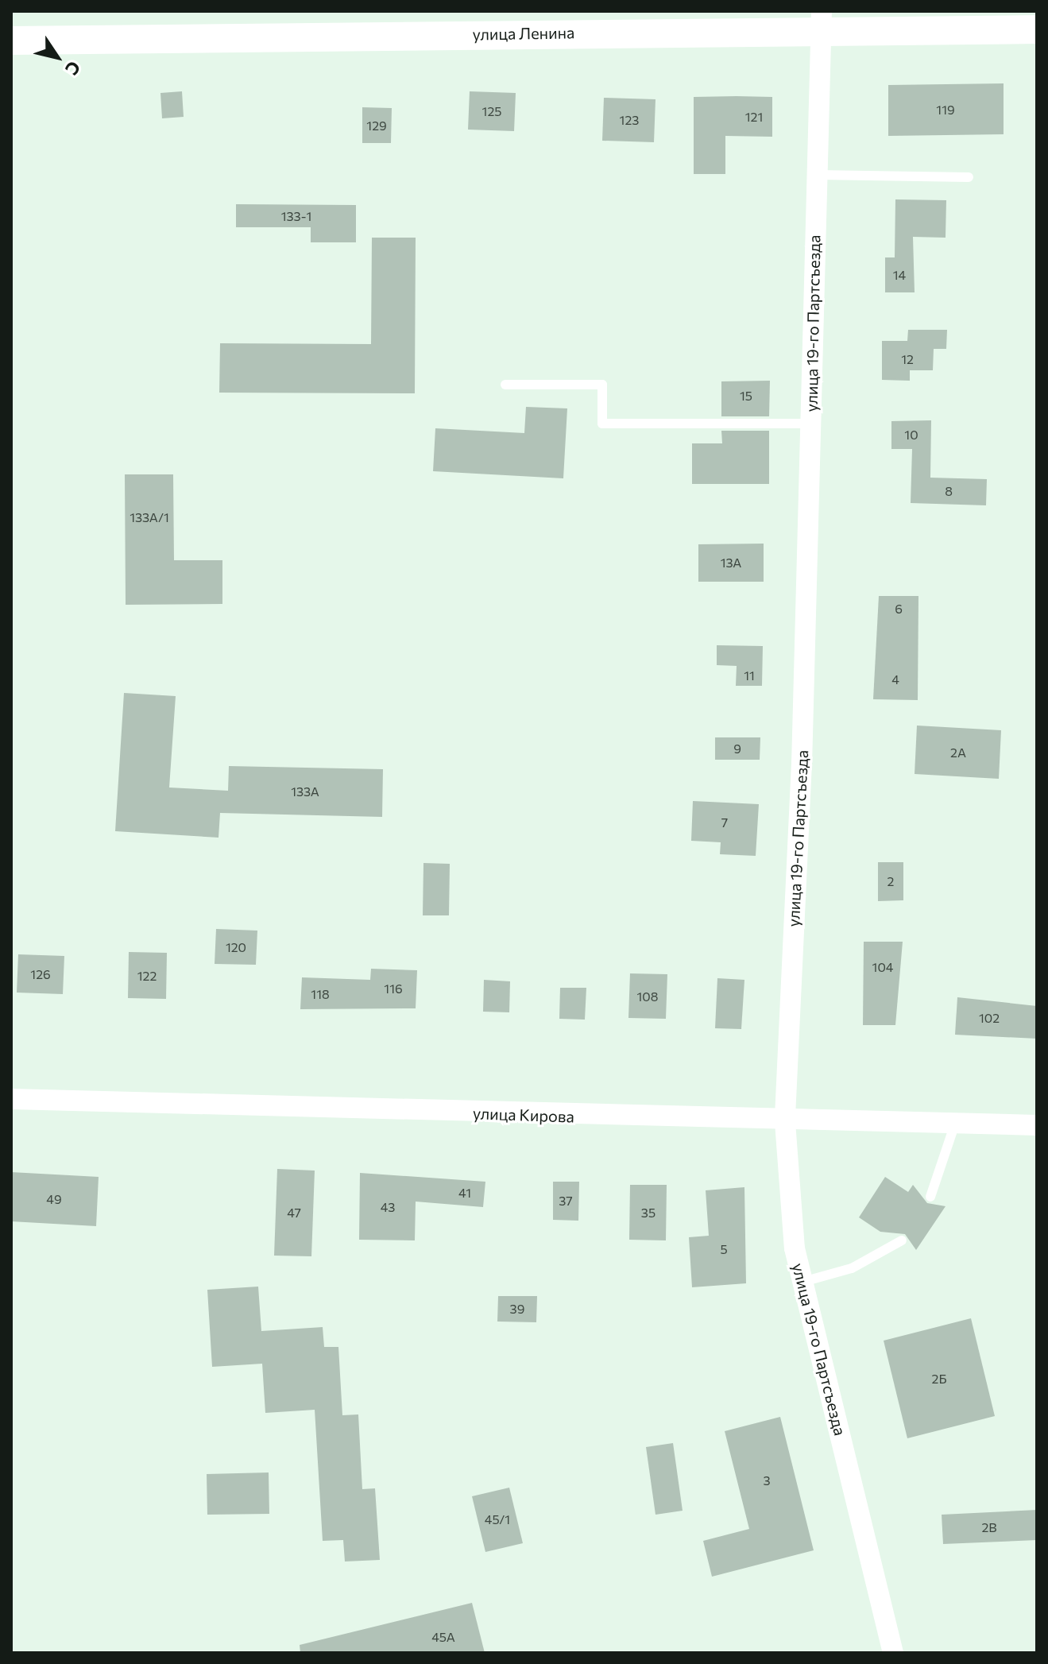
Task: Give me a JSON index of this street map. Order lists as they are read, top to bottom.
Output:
{
  "streets": {
    "main road": ["улица Ленина"],
    "street": ["улица 19-го Партсъезда", "улица Кирова"]
  },
  "crossings": [
    ["улица Ленина", "улица 19-го Партсъезда"],
    ["улица 19-го Партсъезда", "улица Кирова"]
  ],
  "house_numbers": [
    "119",
    "125",
    "121",
    "123",
    "129",
    "133-1",
    "14",
    "12",
    "15",
    "10",
    "8",
    "133А/1",
    "13А",
    "6",
    "11",
    "4",
    "9",
    "2А",
    "133А",
    "7",
    "2",
    "120",
    "104",
    "126",
    "122",
    "116",
    "118",
    "108",
    "102",
    "41",
    "49",
    "37",
    "43",
    "47",
    "35",
    "5",
    "39",
    "2Б",
    "3",
    "45/1",
    "2В",
    "45А"
  ],
  "north": "bottom right"
}
